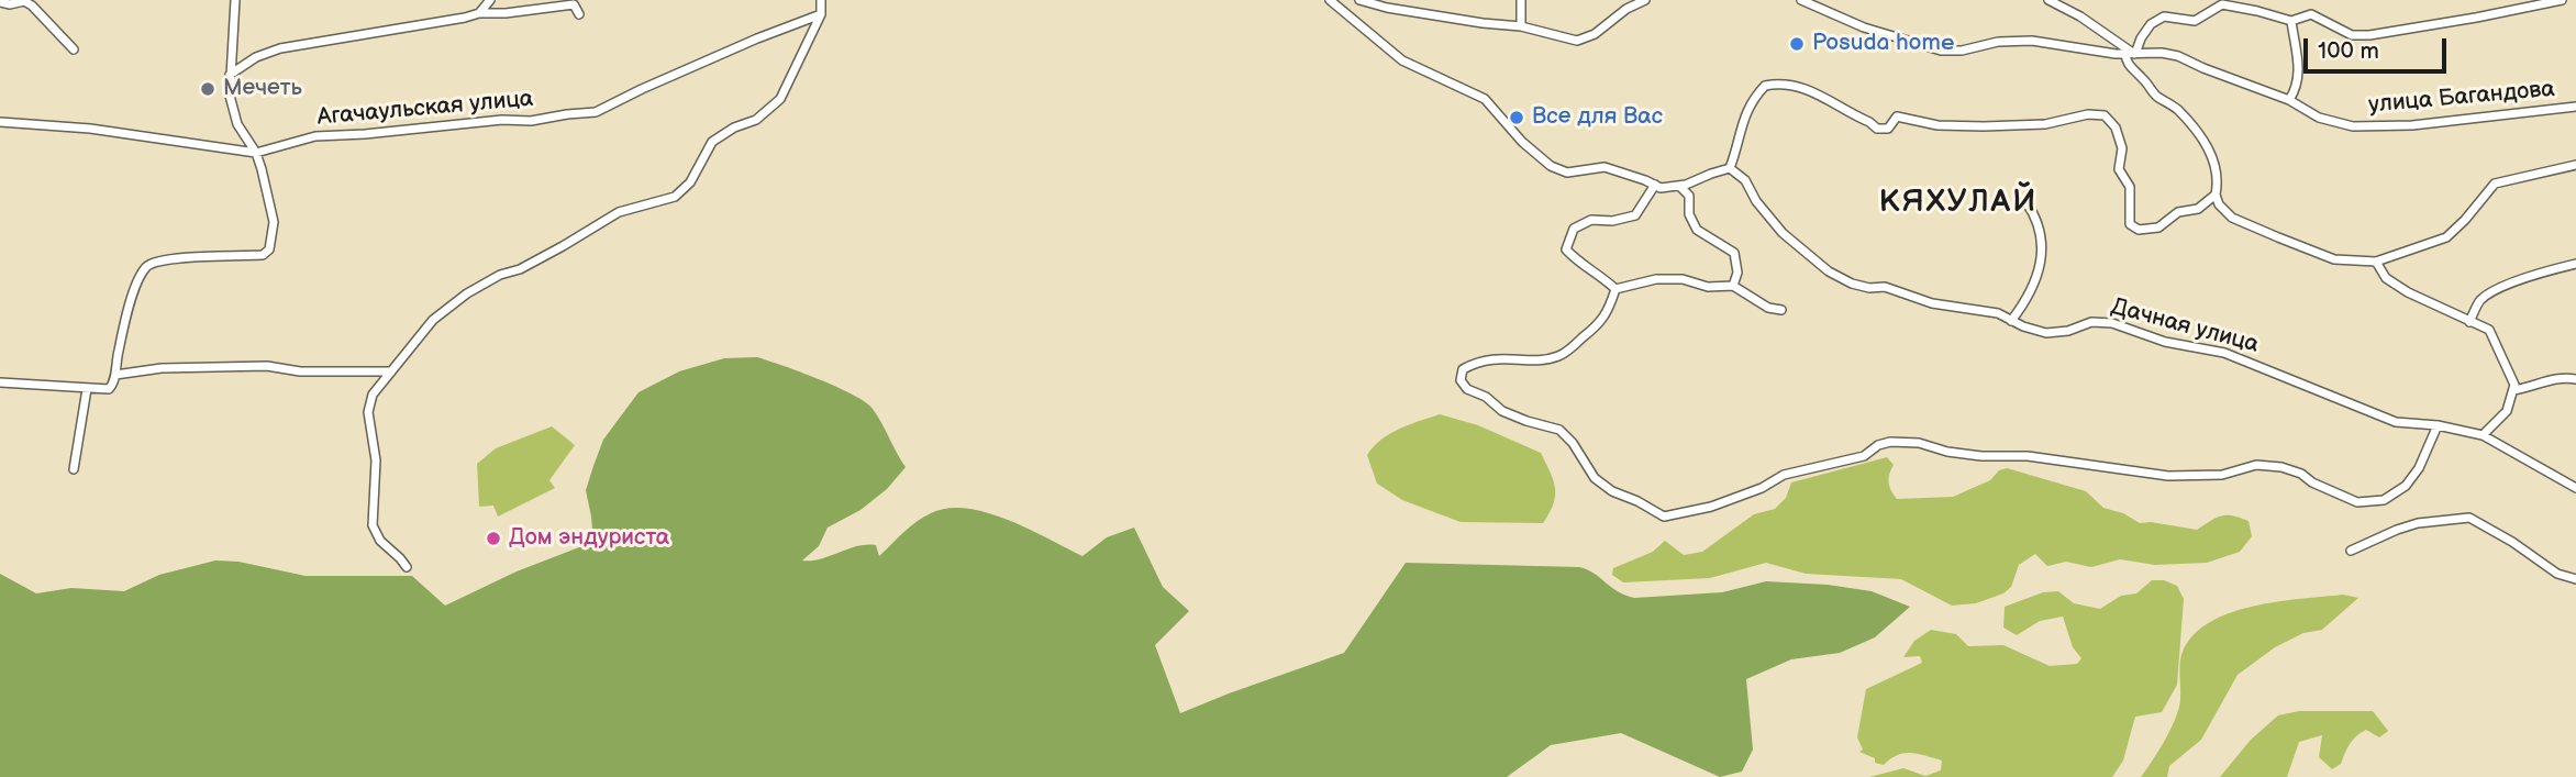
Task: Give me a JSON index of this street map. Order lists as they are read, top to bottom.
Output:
{
  "streets": {
    "street": ["улица Багандова", "Агачаульская улица", "Дачная улица"]
  },
  "districts": ["КЯХУЛАЙ"],
  "places": [
    "Posuda home",
    "Мечеть",
    "Все для Вас",
    "Дом эндуриста"
  ],
  "scale_bar": "100 m"
}
